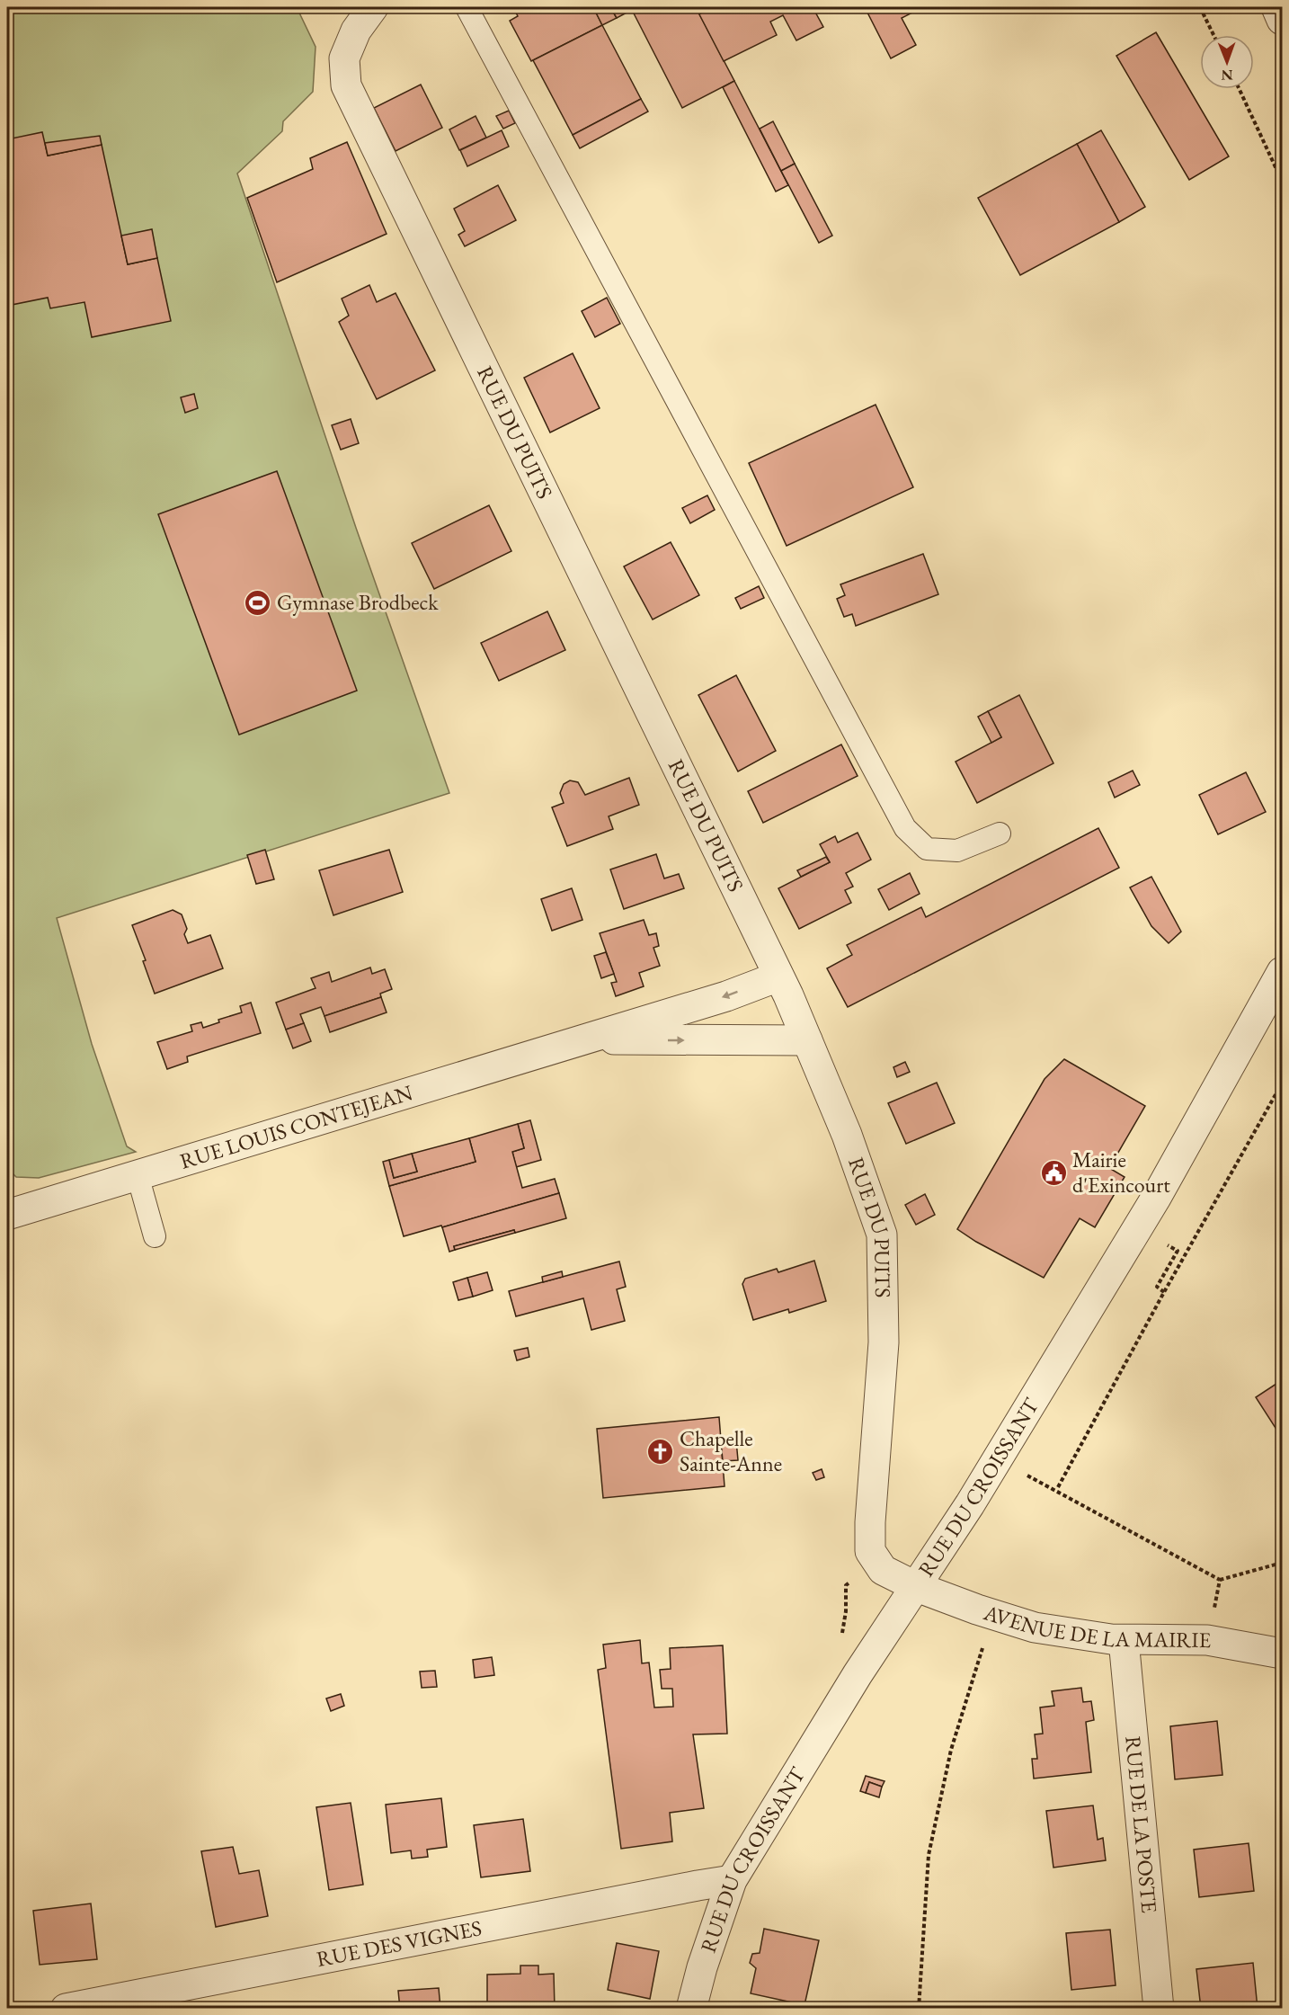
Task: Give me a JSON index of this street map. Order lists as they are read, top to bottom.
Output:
{
  "streets": {
    "street": [
      "RUE DU PUITS",
      "RUE LOUIS CONTEJEAN",
      "RUE DU CROISSANT",
      "AVENUE DE LA MAIRIE",
      "RUE DE LA POSTE",
      "RUE DES VIGNES"
    ]
  },
  "crossings": [
    ["RUE DU PUITS", "RUE LOUIS CONTEJEAN"],
    ["RUE DU CROISSANT", "AVENUE DE LA MAIRIE"],
    ["RUE DU CROISSANT", "RUE DES VIGNES"],
    ["AVENUE DE LA MAIRIE", "RUE DE LA POSTE"]
  ],
  "places": {
    "sports": ["Gymnase Brodbeck"],
    "public building": ["Mairie d'Exincourt"],
    "church": ["Chapelle Sainte-Anne"]
  },
  "north": "bottom"
}
